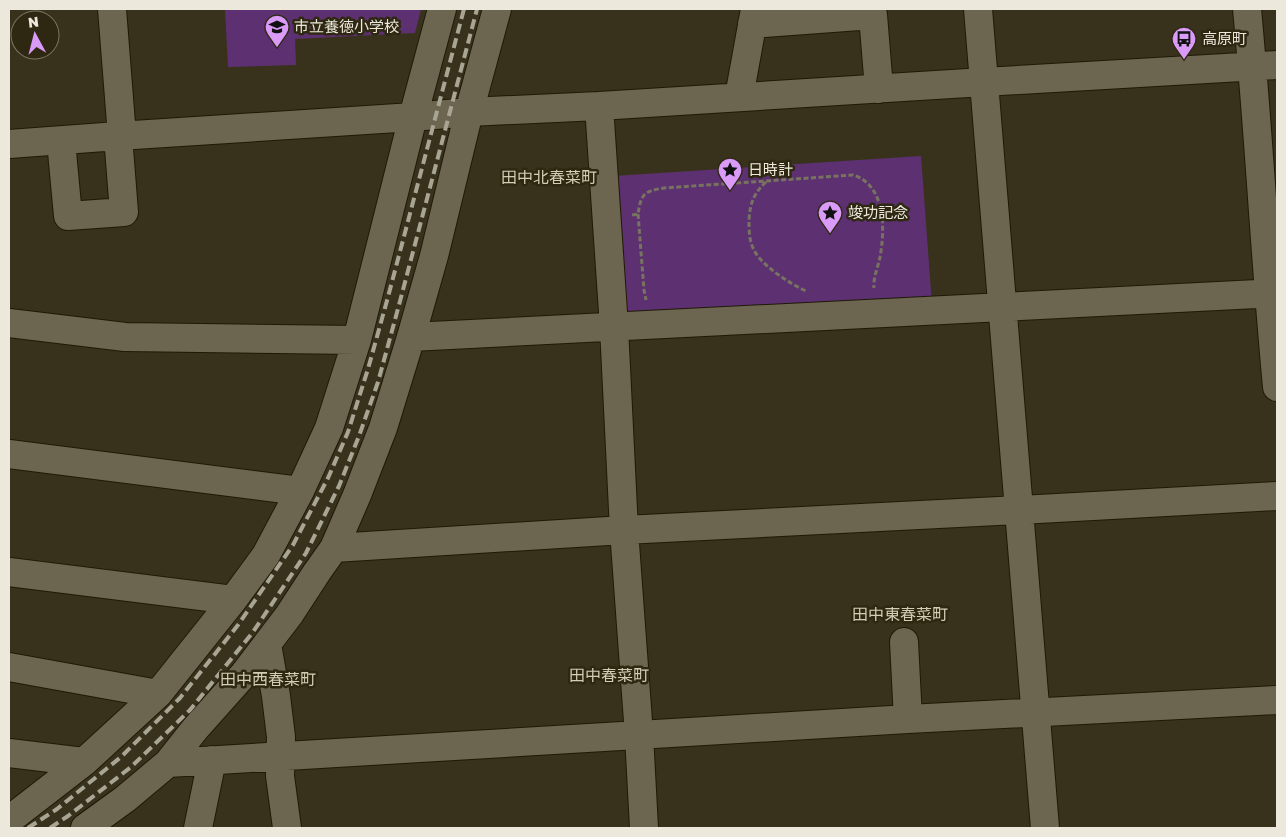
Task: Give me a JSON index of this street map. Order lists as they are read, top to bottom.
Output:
{
  "districts": [
    "田中北春菜町",
    "田中東春菜町",
    "田中春菜町",
    "田中西春菜町"
  ],
  "places": {
    "school or university": ["市立養徳小学校"],
    "bus stop": ["高原町"],
    "place": ["日時計", "竣功記念"]
  },
  "north": "top"
}
